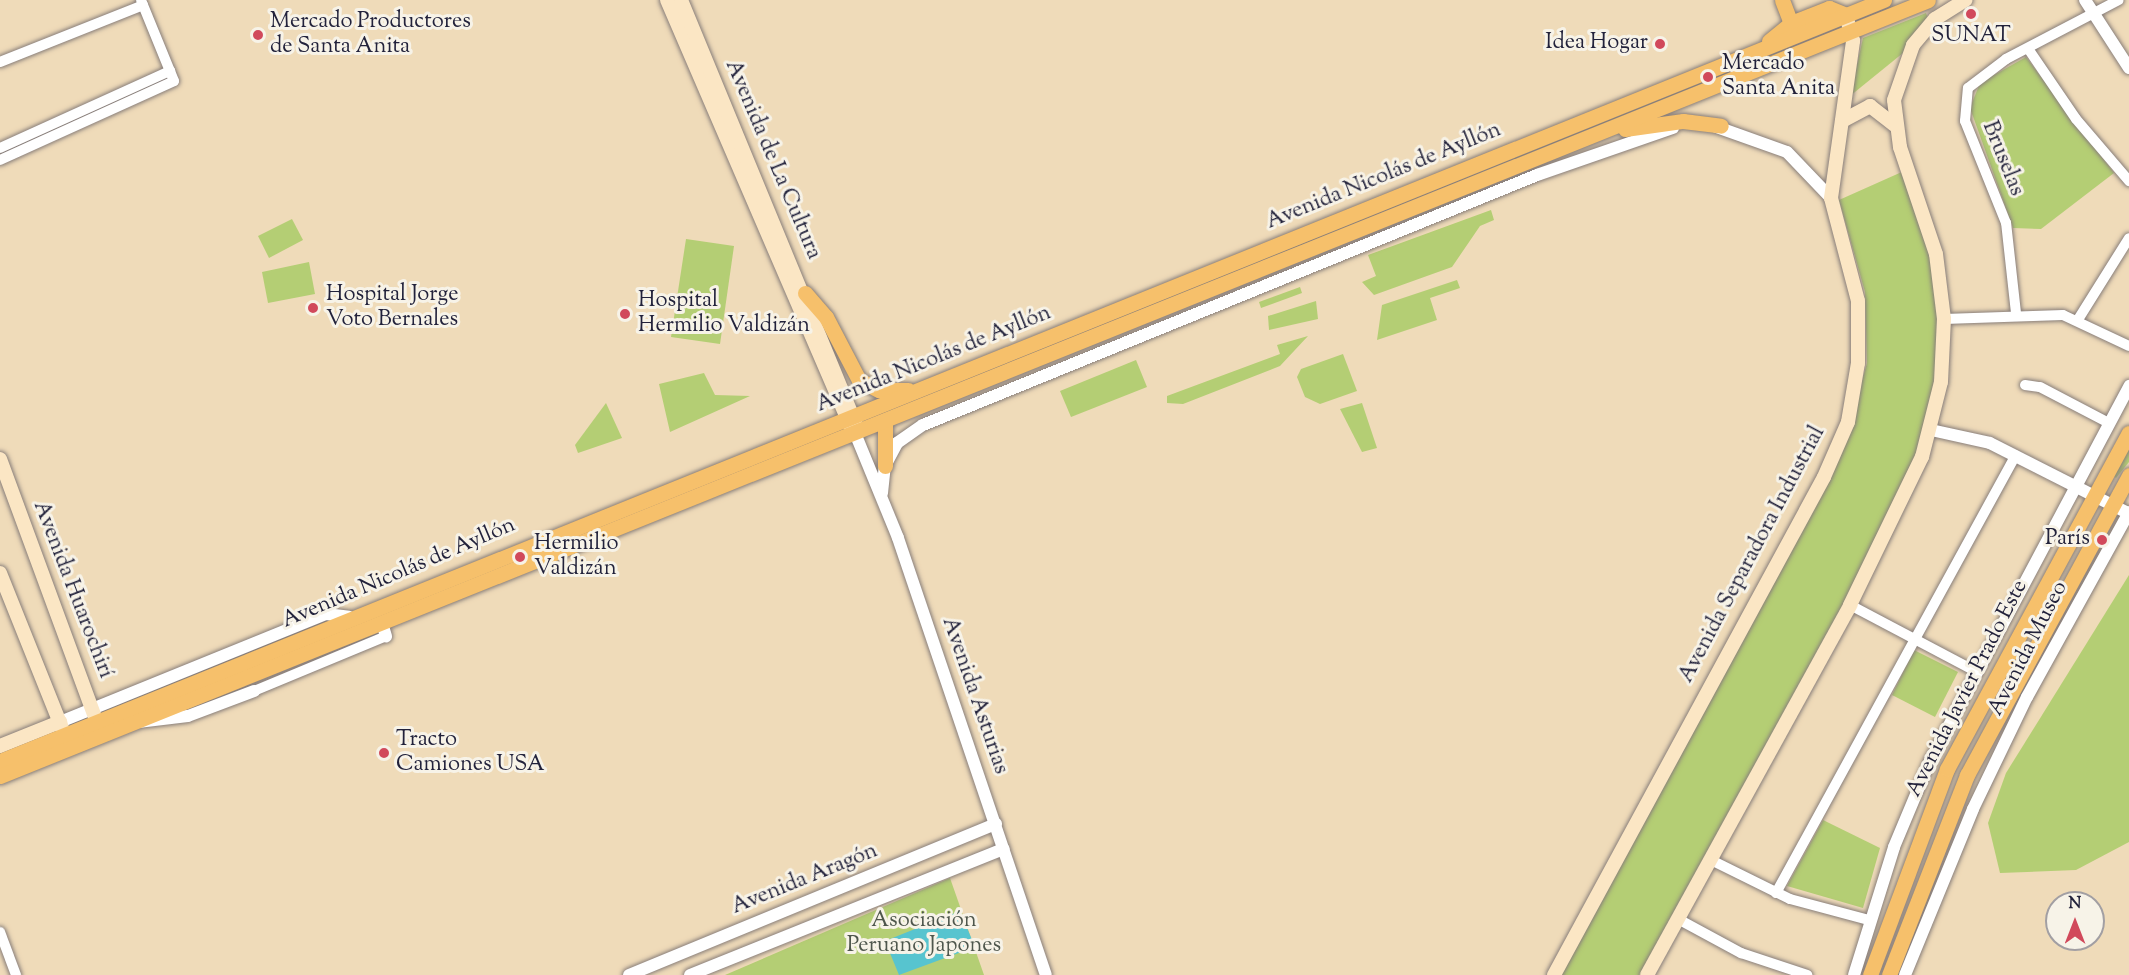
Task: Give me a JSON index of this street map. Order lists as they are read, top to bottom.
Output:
{
  "streets": {
    "main road": [
      "Avenida de La Cultura",
      "Avenida Nicolás de Ayllón",
      "Avenida Separadora Industrial",
      "Avenida Huarochirí",
      "Avenida Javier Prado Este"
    ],
    "street": [
      "Bruselas",
      "Avenida Museo",
      "Avenida Asturias",
      "Avenida Aragón"
    ]
  },
  "crossings": [
    ["Avenida de La Cultura", "Avenida Nicolás de Ayllón"],
    ["Avenida de La Cultura", "Avenida Asturias"],
    ["Avenida Nicolás de Ayllón", "Avenida Separadora Industrial"],
    ["Avenida Nicolás de Ayllón", "Avenida Huarochirí"],
    ["Avenida Nicolás de Ayllón", "Avenida Asturias"],
    ["Avenida Asturias", "Avenida Aragón"]
  ],
  "parks": ["Asociación Peruano Japones"],
  "places": [
    "SUNAT",
    "Mercado Productores de Santa Anita",
    "Idea Hogar",
    "Mercado Santa Anita",
    "Hospital Jorge Voto Bernales",
    "Hospital Hermilio Valdizán",
    "París",
    "Hermilio Valdizán",
    "Tracto Camiones USA"
  ],
  "north": "top"
}
